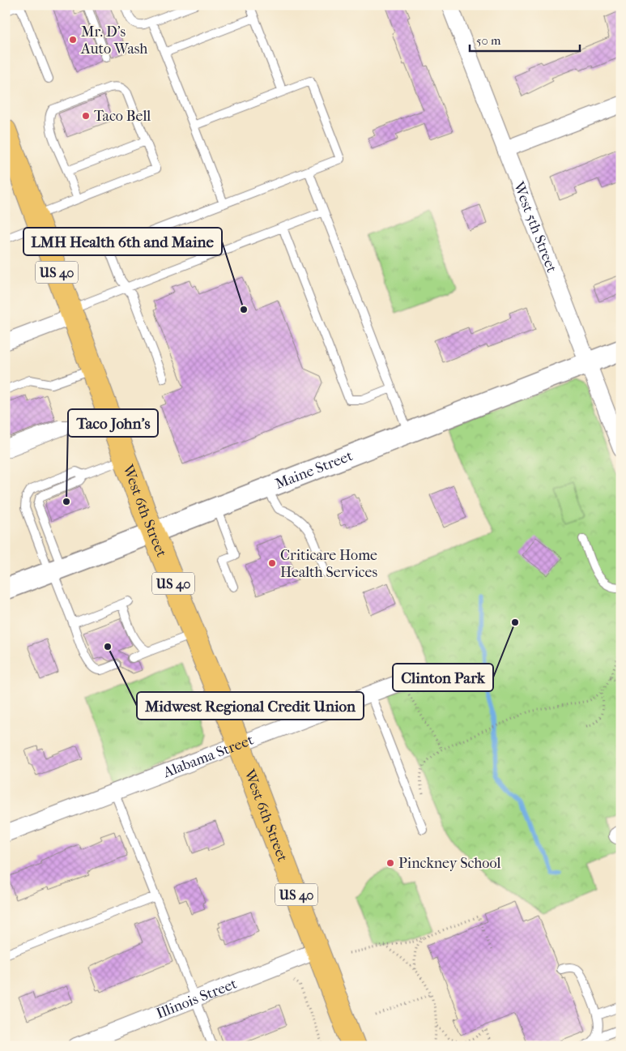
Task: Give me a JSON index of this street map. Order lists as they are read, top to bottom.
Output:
{
  "streets": {
    "highway": ["US 40", "West 6th Street"],
    "street": [
      "West 5th Street",
      "Maine Street",
      "Alabama Street",
      "Illinois Street"
    ]
  },
  "crossings": [
    ["West 5th Street", "Maine Street"],
    ["Maine Street", "West 6th Street"],
    ["West 6th Street", "Alabama Street"],
    ["West 6th Street", "Illinois Street"]
  ],
  "places": [
    "Mr. D's Auto Wash",
    "Taco Bell",
    "LMH Health 6th and Maine",
    "Taco John's",
    "Criticare Home Health Services",
    "Clinton Park",
    "Midwest Regional Credit Union",
    "Pinckney School"
  ],
  "scale_bar": "50 m"
}
